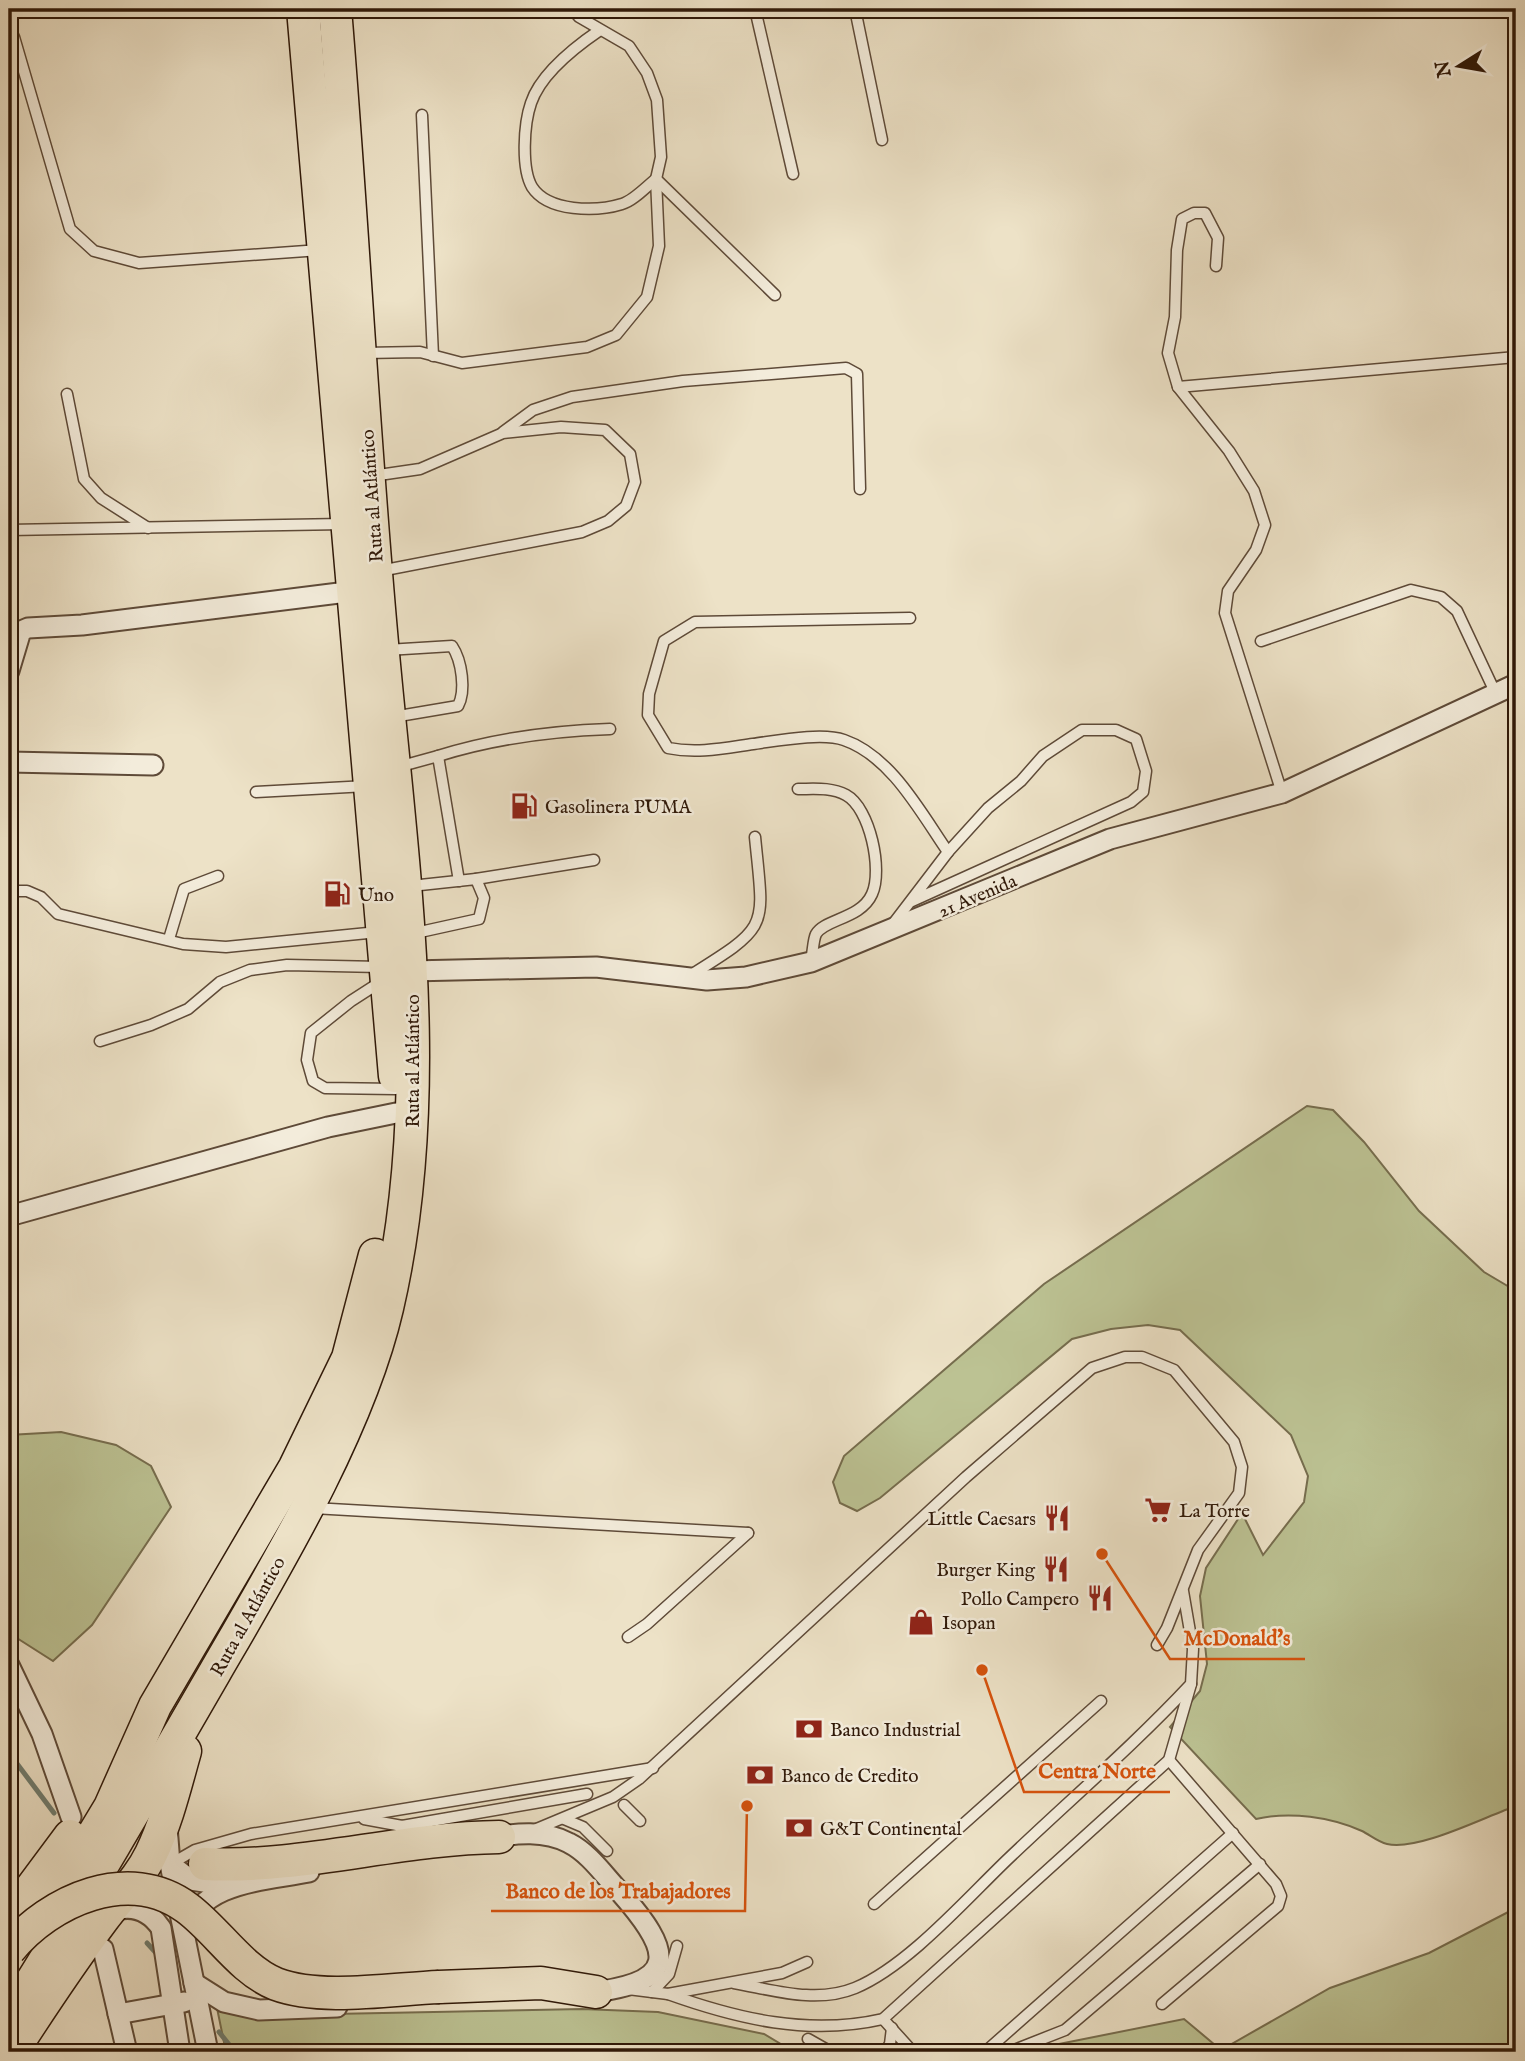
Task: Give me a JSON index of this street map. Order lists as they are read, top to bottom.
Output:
{
  "streets": {
    "highway": ["Ruta al Atlántico"],
    "street": ["21 Avenida"]
  },
  "crossings": [
    ["Ruta al Atlántico", "21 Avenida"]
  ],
  "places": {
    "fuel station": ["Gasolinera PUMA", "Uno"],
    "supermarket": ["La Torre"],
    "restaurant": ["Little Caesars", "Burger King", "Pollo Campero"],
    "other": ["McDonald's", "Centra Norte", "Banco de los Trabajadores"],
    "shop": ["Isopan"],
    "bank": ["Banco Industrial", "Banco de Credito", "G&T Continental"]
  },
  "north": "left"
}
